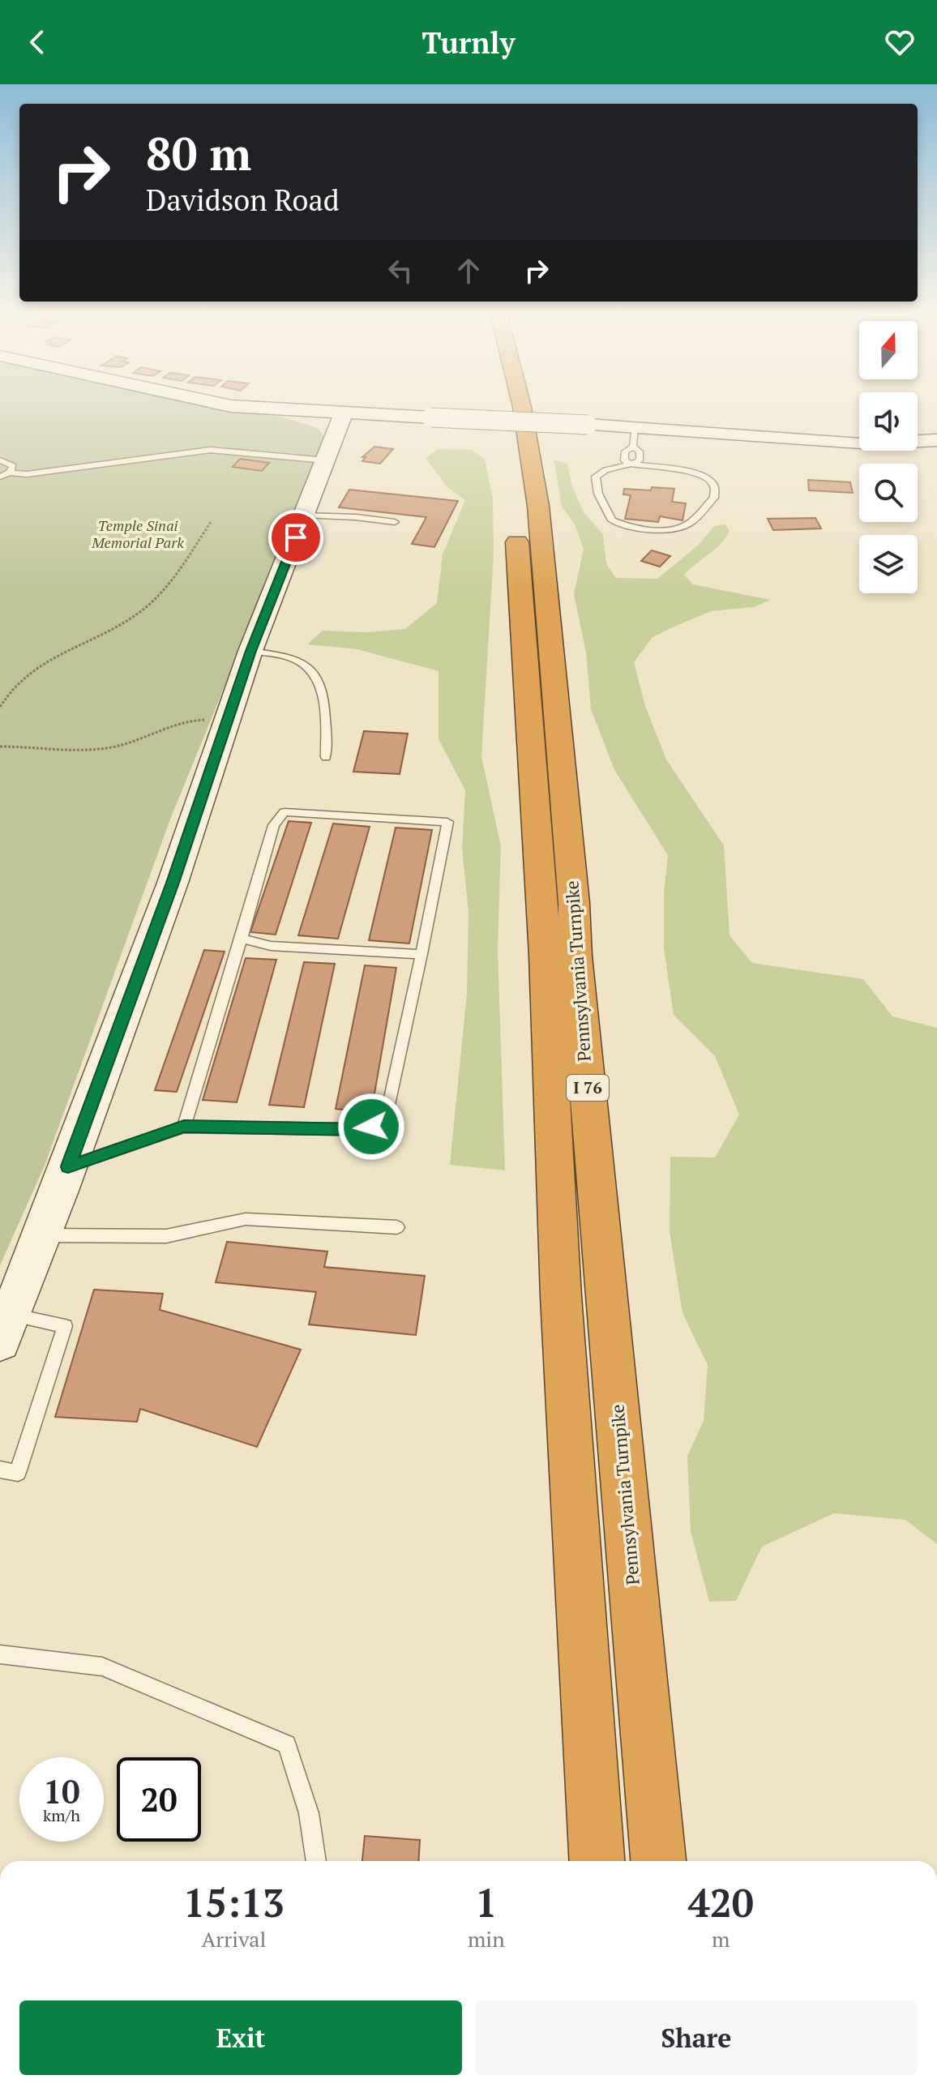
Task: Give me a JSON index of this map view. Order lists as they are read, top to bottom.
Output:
{
  "streets": {
    "highway": ["Pennsylvania Turnpike", "I 76"]
  },
  "parks": ["Temple Sinai Memorial Park"],
  "north": "top",
  "page": {
    "header": "Turnly",
    "turn": ["80 m", "Davidson Road"],
    "speed": "10 km/h",
    "limit": "20",
    "eta": [
      "15:13",
      "Arrival",
      "1",
      "min",
      "420",
      "m"
    ],
    "buttons": ["Exit", "Share"]
  }
}
